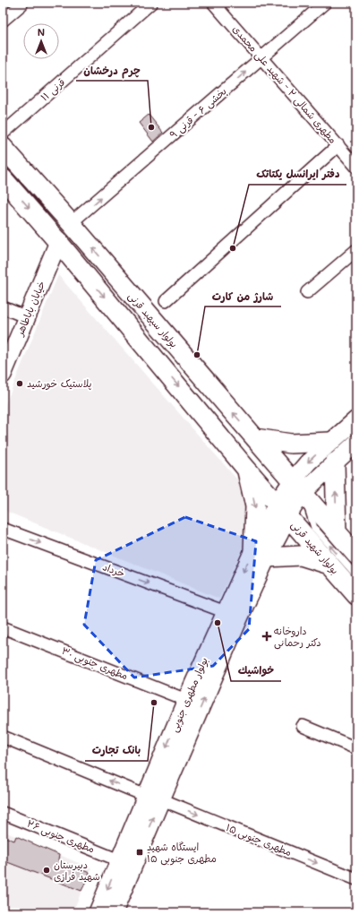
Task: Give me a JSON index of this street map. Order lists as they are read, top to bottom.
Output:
{
  "streets": {
    "main road": [
      "خیابان باباطاهر",
      "بولوار سپهبد قرنی",
      "بولوار شهید قرنی",
      "بولوار مطهری جنوبی"
    ],
    "street": [
      "مطهری شمالی ۲ - شهید علی محمدی",
      "قرنی ۱۱",
      "بخشی ۶ - قرنی ۹",
      "خرداد",
      "مطهری جنوبی ۳۰",
      "مطهری جنوبی ۲۶",
      "مطهری جنوبی ۱۵"
    ]
  },
  "crossings": [
    ["مطهری شمالی ۲ - شهید علی محمدی", "بخشی ۶ - قرنی ۹"],
    ["بخشی ۶ - قرنی ۹", "بولوار سپهبد قرنی"],
    ["بولوار سپهبد قرنی", "بولوار مطهری جنوبی"],
    ["بولوار شهید قرنی", "بولوار مطهری جنوبی"],
    ["خرداد", "بولوار مطهری جنوبی"],
    ["مطهری جنوبی ۳۰", "بولوار مطهری جنوبی"],
    ["بولوار مطهری جنوبی", "مطهری جنوبی ۲۶"],
    ["بولوار مطهری جنوبی", "مطهری جنوبی ۱۵"]
  ],
  "one_way": ["بخشی ۶ - قرنی ۹", "خرداد"],
  "places": {
    "other": [
      "چرم درخشان",
      "دفتر ایرانسل یکتاتک",
      "شارژ من کارت",
      "پلاستیک خورشید",
      "خواشيك",
      "بانک تجارت",
      "دبیرستان شهید فرازی"
    ],
    "health": ["داروخانه دکتر رحمانی"],
    "transit": ["ایستگاه شهید مطهری جنوبی ۱۵"]
  },
  "north": "top"
}
